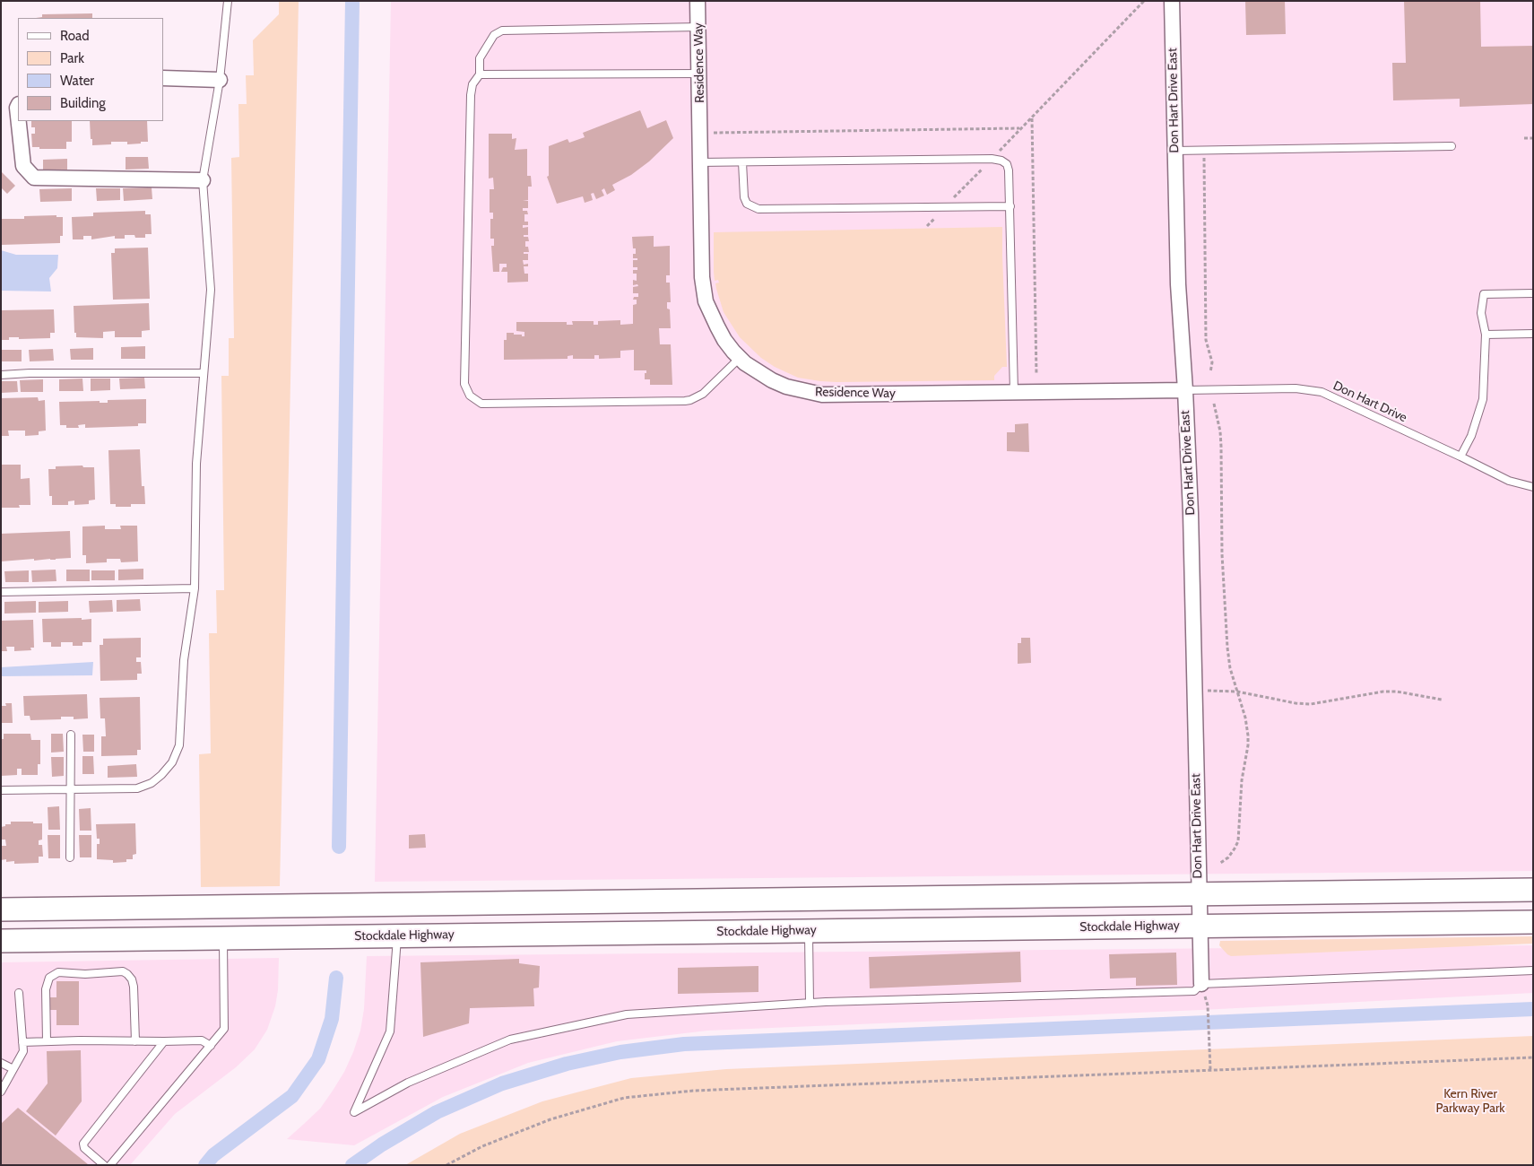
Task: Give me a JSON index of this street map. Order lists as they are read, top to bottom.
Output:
{
  "streets": {
    "main road": ["Stockdale Highway"],
    "street": ["Residence Way", "Don Hart Drive East"],
    "lane": ["Don Hart Drive"]
  },
  "crossings": [
    ["Residence Way", "Don Hart Drive East"],
    ["Residence Way", "Don Hart Drive"],
    ["Don Hart Drive East", "Don Hart Drive"],
    ["Don Hart Drive East", "Stockdale Highway"]
  ],
  "parks": ["Kern River Parkway Park"],
  "legend": [
    "Road",
    "Park",
    "Water",
    "Building"
  ]
}
